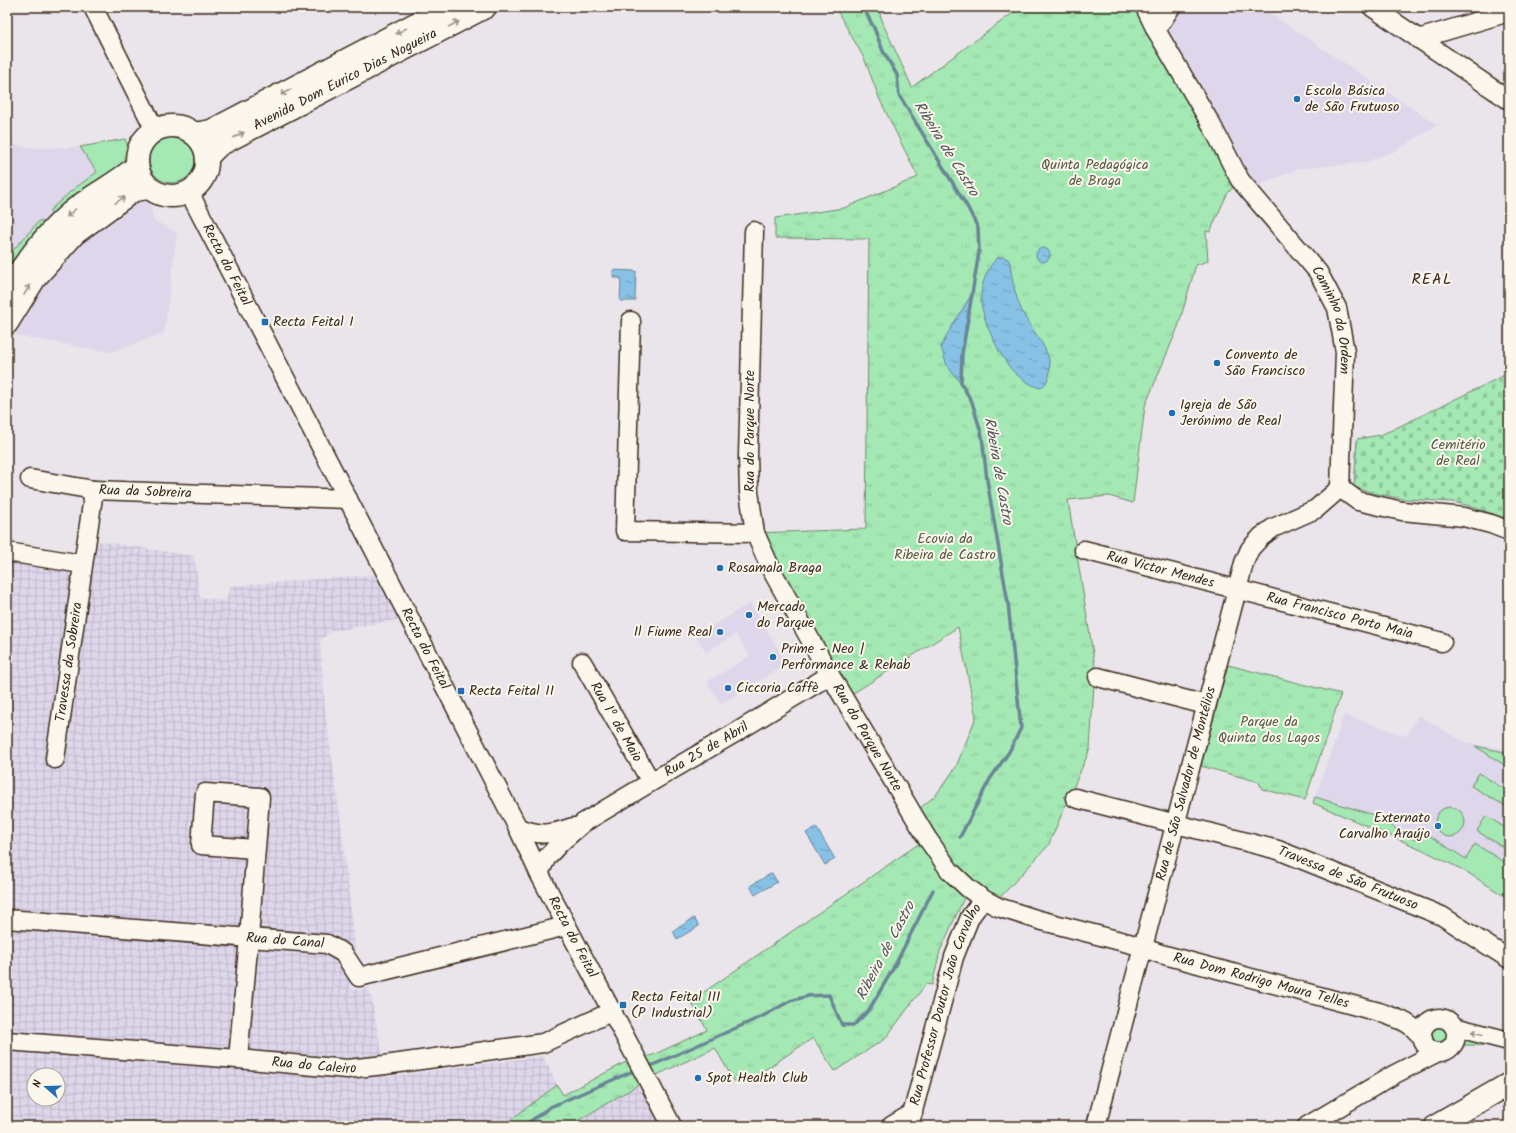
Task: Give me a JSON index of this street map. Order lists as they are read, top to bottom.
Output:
{
  "streets": {
    "main road": ["Avenida Dom Eurico Dias Nogueira"],
    "street": [
      "Recta do Feital",
      "Caminho da Ordem",
      "Rua do Parque Norte",
      "Rua da Sobreira",
      "Rua Victor Mendes",
      "Rua Francisco Porto Maia",
      "Travessa da Sobreira",
      "Rua 1º de Maio",
      "Rua 25 de Abril",
      "Rua de São Salvador de Montélios",
      "Travessa de São Frutuoso",
      "Rua do Canal",
      "Rua Dom Rodrigo Moura Telles",
      "Rua Professor Doutor João Carvalho",
      "Rua do Caleiro"
    ]
  },
  "crossings": [
    ["Avenida Dom Eurico Dias Nogueira", "Recta do Feital"],
    ["Recta do Feital", "Rua da Sobreira"],
    ["Recta do Feital", "Rua 25 de Abril"],
    ["Recta do Feital", "Rua do Canal"],
    ["Recta do Feital", "Rua do Caleiro"],
    ["Caminho da Ordem", "Rua de São Salvador de Montélios"],
    ["Rua do Parque Norte", "Rua 25 de Abril"],
    ["Rua do Parque Norte", "Rua de São Salvador de Montélios"],
    ["Rua do Parque Norte", "Rua Dom Rodrigo Moura Telles"],
    ["Rua do Parque Norte", "Rua Professor Doutor João Carvalho"],
    ["Rua da Sobreira", "Travessa da Sobreira"],
    ["Rua Victor Mendes", "Rua Francisco Porto Maia"],
    ["Rua Victor Mendes", "Rua de São Salvador de Montélios"],
    ["Rua Francisco Porto Maia", "Rua de São Salvador de Montélios"],
    ["Rua 1º de Maio", "Rua 25 de Abril"],
    ["Rua de São Salvador de Montélios", "Travessa de São Frutuoso"],
    ["Rua de São Salvador de Montélios", "Rua Dom Rodrigo Moura Telles"]
  ],
  "districts": ["REAL"],
  "water": ["Ribeira de Castro"],
  "parks": [
    "Quinta Pedagógica de Braga",
    "Cemitério de Real",
    "Ecovia da Ribeira de Castro",
    "Parque da Quinta dos Lagos"
  ],
  "places": {
    "other": [
      "Escola Básica de São Frutuoso",
      "Convento de São Francisco",
      "Igreja de São Jerónimo de Real",
      "Rosamala Braga",
      "Mercado do Parque",
      "Il Fiume Real",
      "Prime - Neo | Performance & Rehab",
      "Ciccoria Caffè",
      "Externato Carvalho Araújo",
      "Spot Health Club"
    ],
    "transit": ["Recta Feital I", "Recta Feital II", "Recta Feital III (P Industrial)"]
  },
  "north": "left"
}
